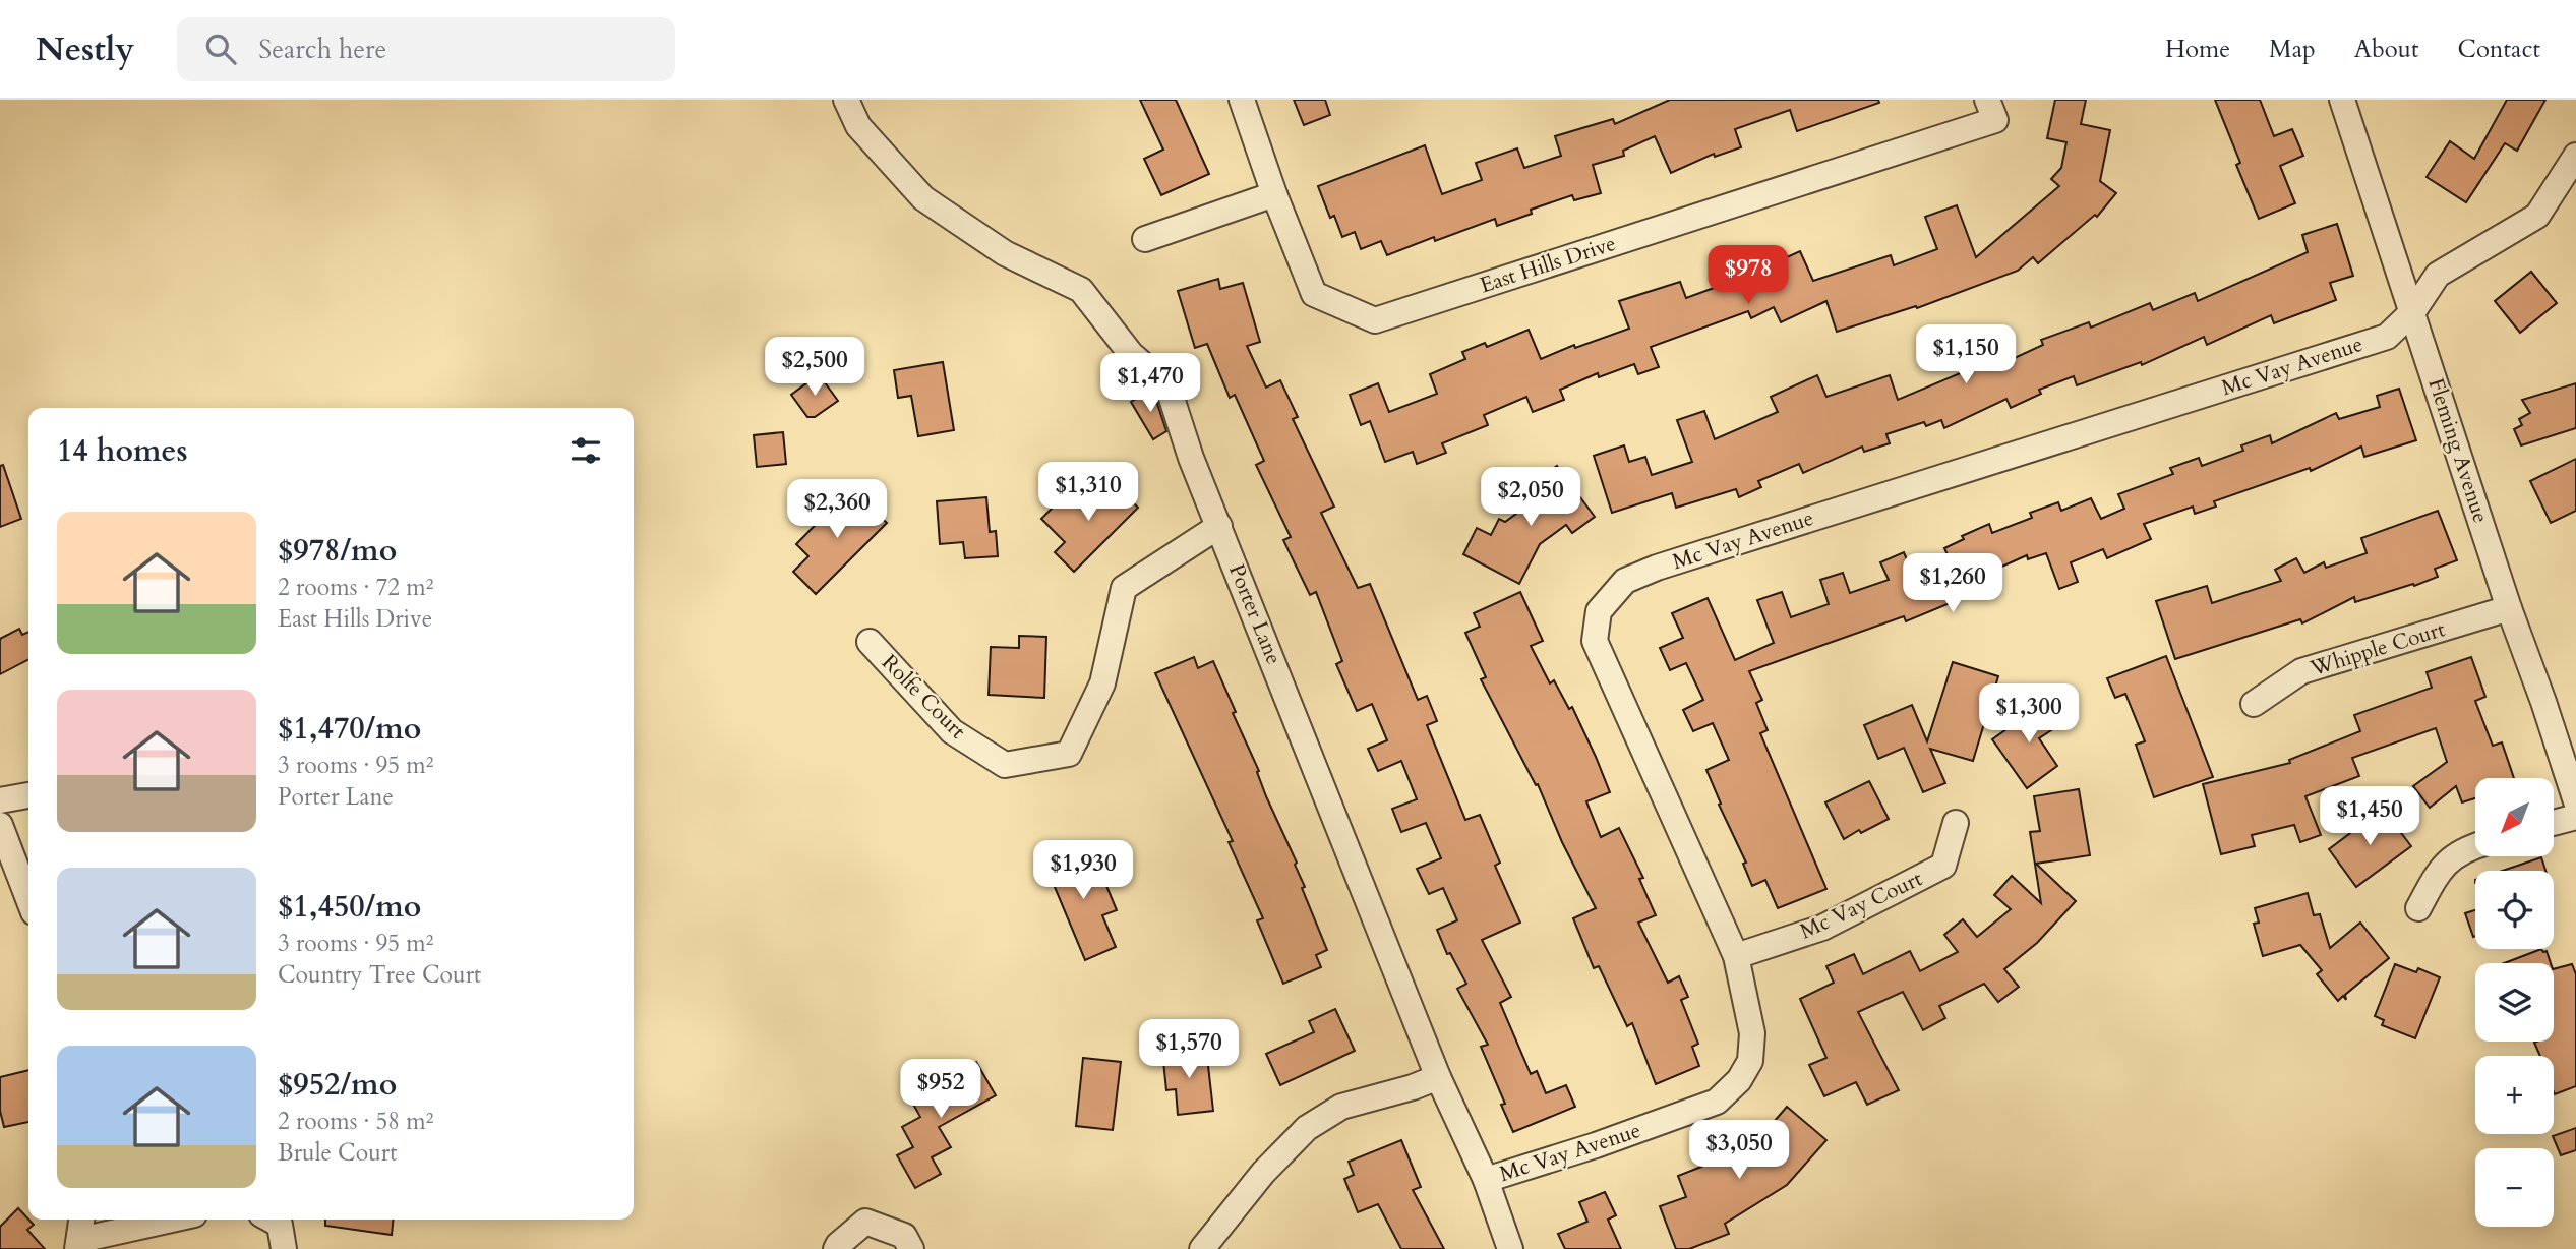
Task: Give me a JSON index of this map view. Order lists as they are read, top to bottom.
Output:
{
  "streets": {
    "street": [
      "East Hills Drive",
      "Mc Vay Avenue",
      "Fleming Avenue",
      "Porter Lane",
      "Whipple Court",
      "Rolfe Court",
      "Mc Vay Court"
    ]
  },
  "crossings": [
    ["Mc Vay Avenue", "Fleming Avenue"],
    ["Mc Vay Avenue", "Porter Lane"],
    ["Mc Vay Avenue", "Mc Vay Court"],
    ["Fleming Avenue", "Whipple Court"],
    ["Porter Lane", "Rolfe Court"]
  ],
  "north": "bottom left",
  "page": {
    "header": "Nestly",
    "search": "Search here",
    "nav": [
      "Home",
      "Map",
      "About",
      "Contact"
    ],
    "price": [
      "$978",
      "$1,150",
      "$2,500",
      "$1,470",
      "$1,310",
      "$2,050",
      "$2,360",
      "$1,260",
      "$1,300",
      "$1,450",
      "$1,930",
      "$1,570",
      "$952",
      "$3,050"
    ],
    "heading": "14 homes",
    "list": [
      {
        "name": "$978/mo",
        "note": "2 rooms · 72 m² · East Hills Drive"
      },
      {
        "name": "$1,470/mo",
        "note": "3 rooms · 95 m² · Porter Lane"
      },
      {
        "name": "$1,450/mo",
        "note": "3 rooms · 95 m² · Country Tree Court"
      },
      {
        "name": "$952/mo",
        "note": "2 rooms · 58 m² · Brule Court"
      }
    ],
    "map_buttons": ["+", "−"]
  }
}
